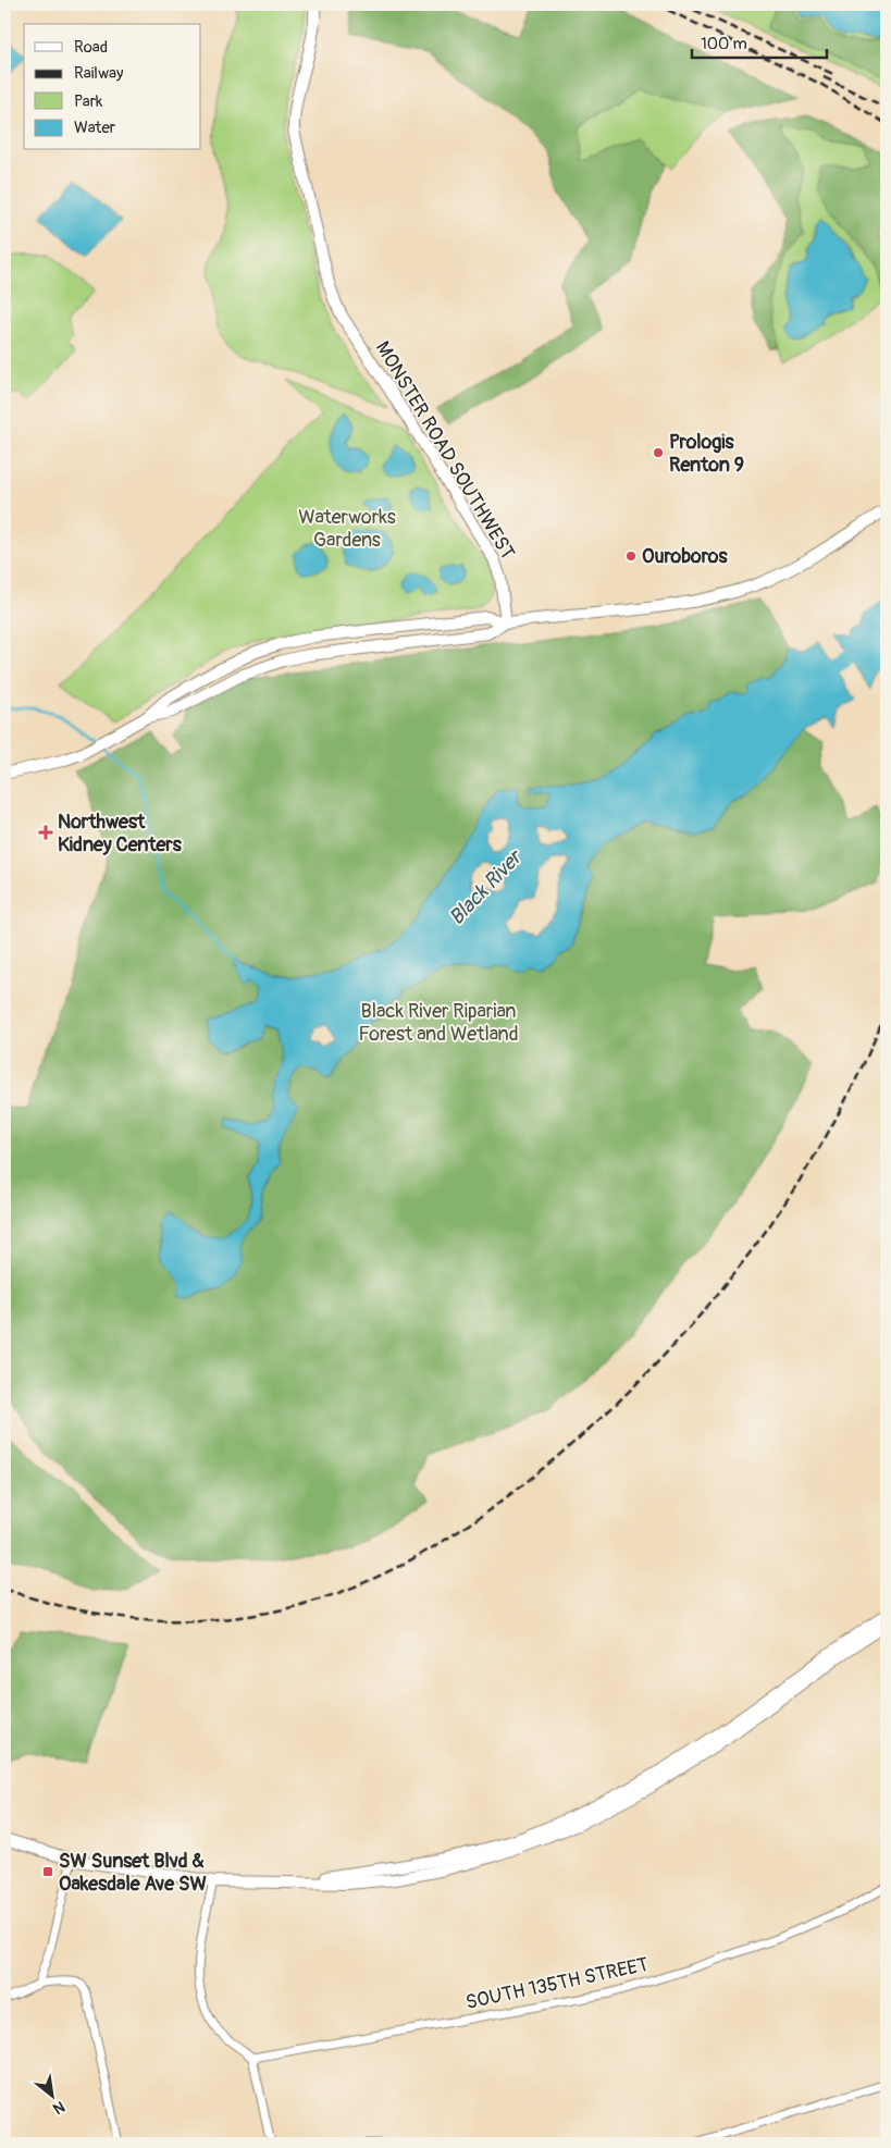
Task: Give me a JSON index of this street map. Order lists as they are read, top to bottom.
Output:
{
  "streets": {
    "street": ["MONSTER ROAD SOUTHWEST", "SOUTH 135TH STREET"]
  },
  "water": ["Black River"],
  "parks": ["Waterworks Gardens", "Black River Riparian Forest and Wetland"],
  "places": {
    "other": ["Prologis Renton 9", "Ouroboros"],
    "health": ["Northwest Kidney Centers"],
    "transit": ["SW Sunset Blvd & Oakesdale Ave SW"]
  },
  "legend": [
    "Road",
    "Railway",
    "Park",
    "Water"
  ],
  "scale_bar": "100 m",
  "north": "bottom right"
}
